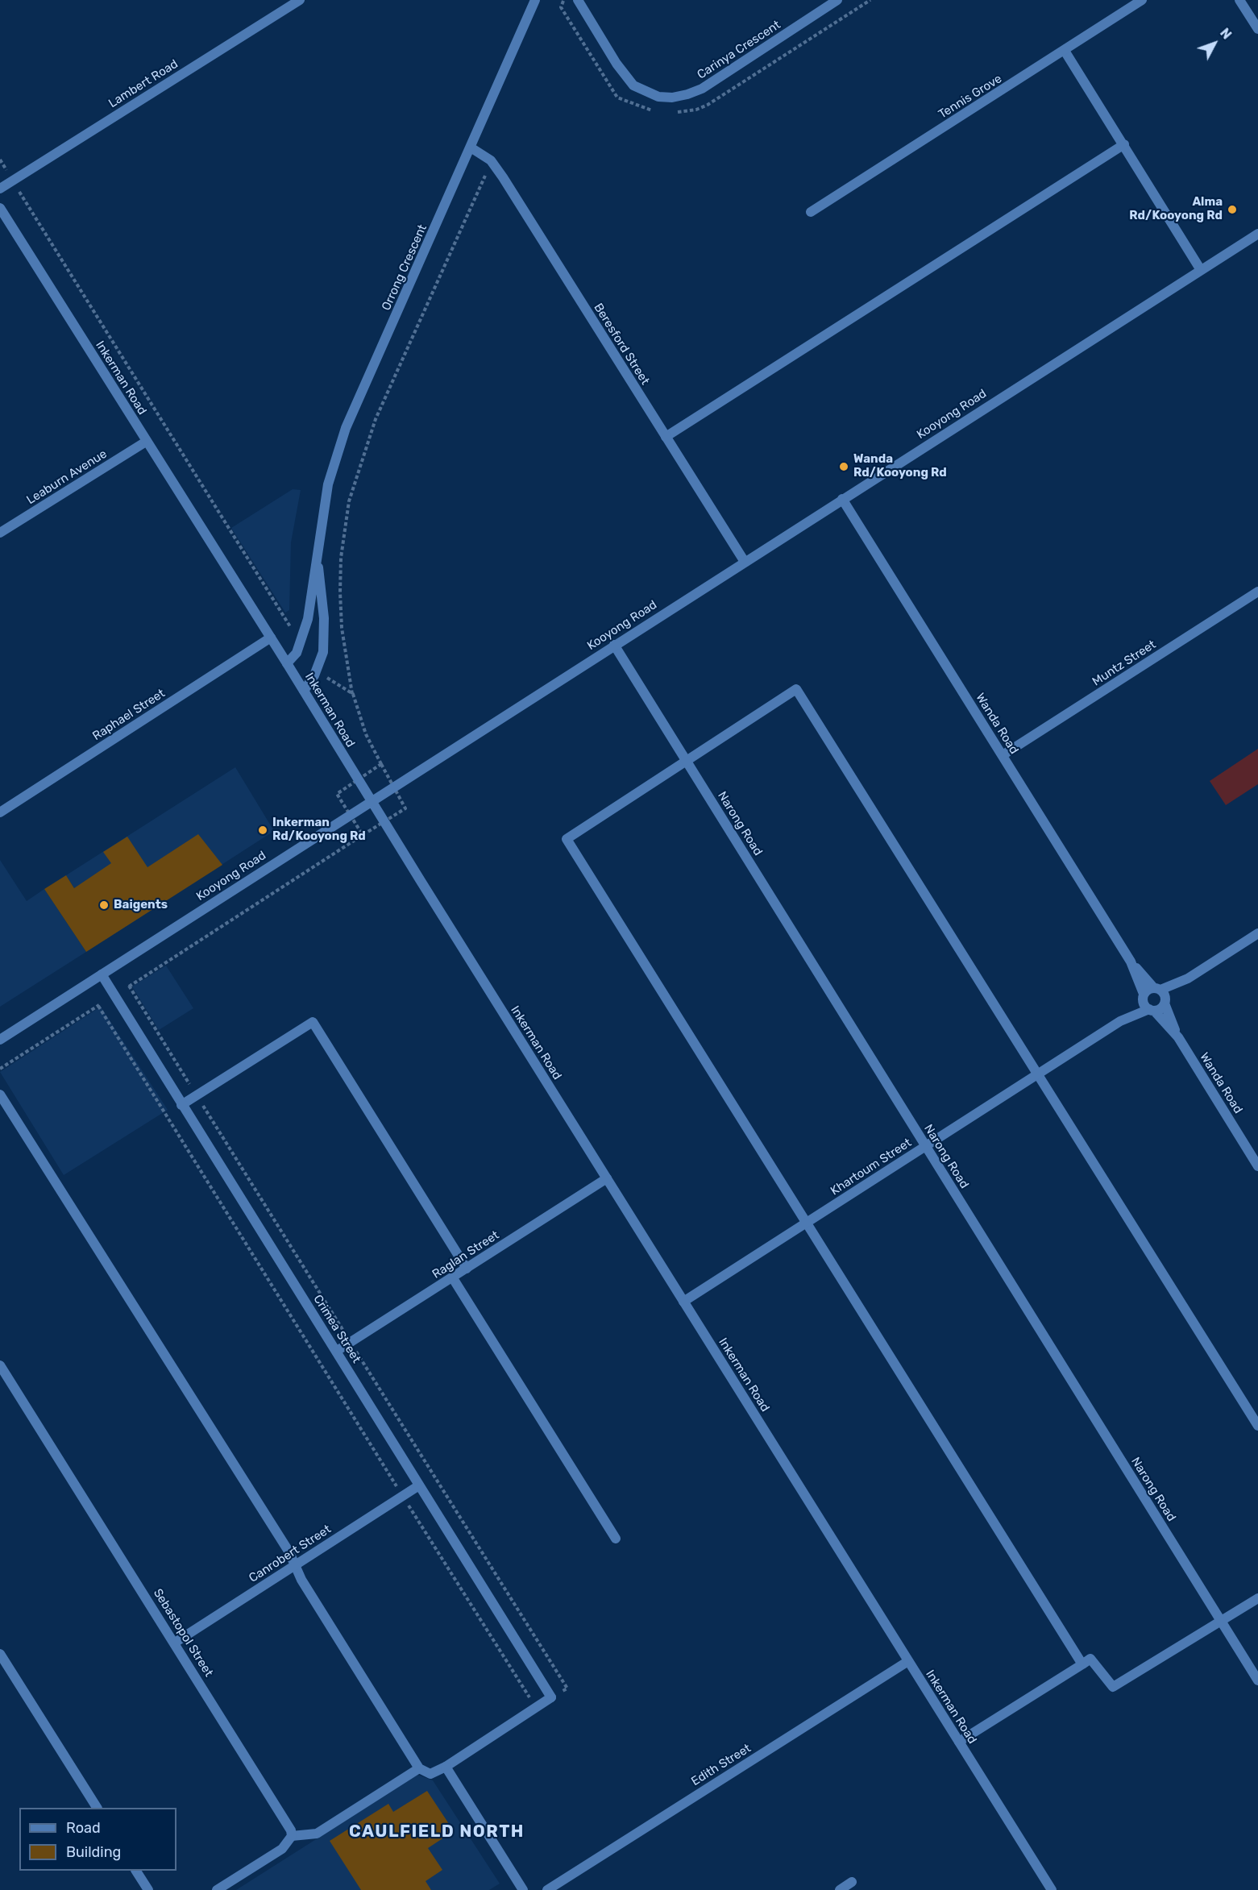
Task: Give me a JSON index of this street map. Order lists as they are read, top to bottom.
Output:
{
  "streets": {
    "street": [
      "Carinya Crescent",
      "Lambert Road",
      "Tennis Grove",
      "Orrong Crescent",
      "Beresford Street",
      "Inkerman Road",
      "Kooyong Road",
      "Leaburn Avenue",
      "Muntz Street",
      "Raphael Street",
      "Wanda Road",
      "Narong Road",
      "Khartoum Street",
      "Raglan Street",
      "Crimea Street",
      "Canrobert Street",
      "Sebastopol Street",
      "Edith Street"
    ]
  },
  "crossings": [
    ["Orrong Crescent", "Beresford Street"],
    ["Orrong Crescent", "Inkerman Road"],
    ["Beresford Street", "Kooyong Road"],
    ["Inkerman Road", "Kooyong Road"],
    ["Inkerman Road", "Leaburn Avenue"],
    ["Inkerman Road", "Raphael Street"],
    ["Inkerman Road", "Khartoum Street"],
    ["Inkerman Road", "Raglan Street"],
    ["Inkerman Road", "Edith Street"],
    ["Kooyong Road", "Wanda Road"],
    ["Kooyong Road", "Narong Road"],
    ["Kooyong Road", "Crimea Street"],
    ["Muntz Street", "Wanda Road"],
    ["Wanda Road", "Khartoum Street"],
    ["Narong Road", "Khartoum Street"],
    ["Raglan Street", "Crimea Street"],
    ["Crimea Street", "Canrobert Street"],
    ["Canrobert Street", "Sebastopol Street"]
  ],
  "districts": ["CAULFIELD NORTH"],
  "places": [
    "Alma Rd/Kooyong Rd",
    "Wanda Rd/Kooyong Rd",
    "Inkerman Rd/Kooyong Rd",
    "Baigents"
  ],
  "legend": ["Road", "Building"],
  "north": "top right"
}
